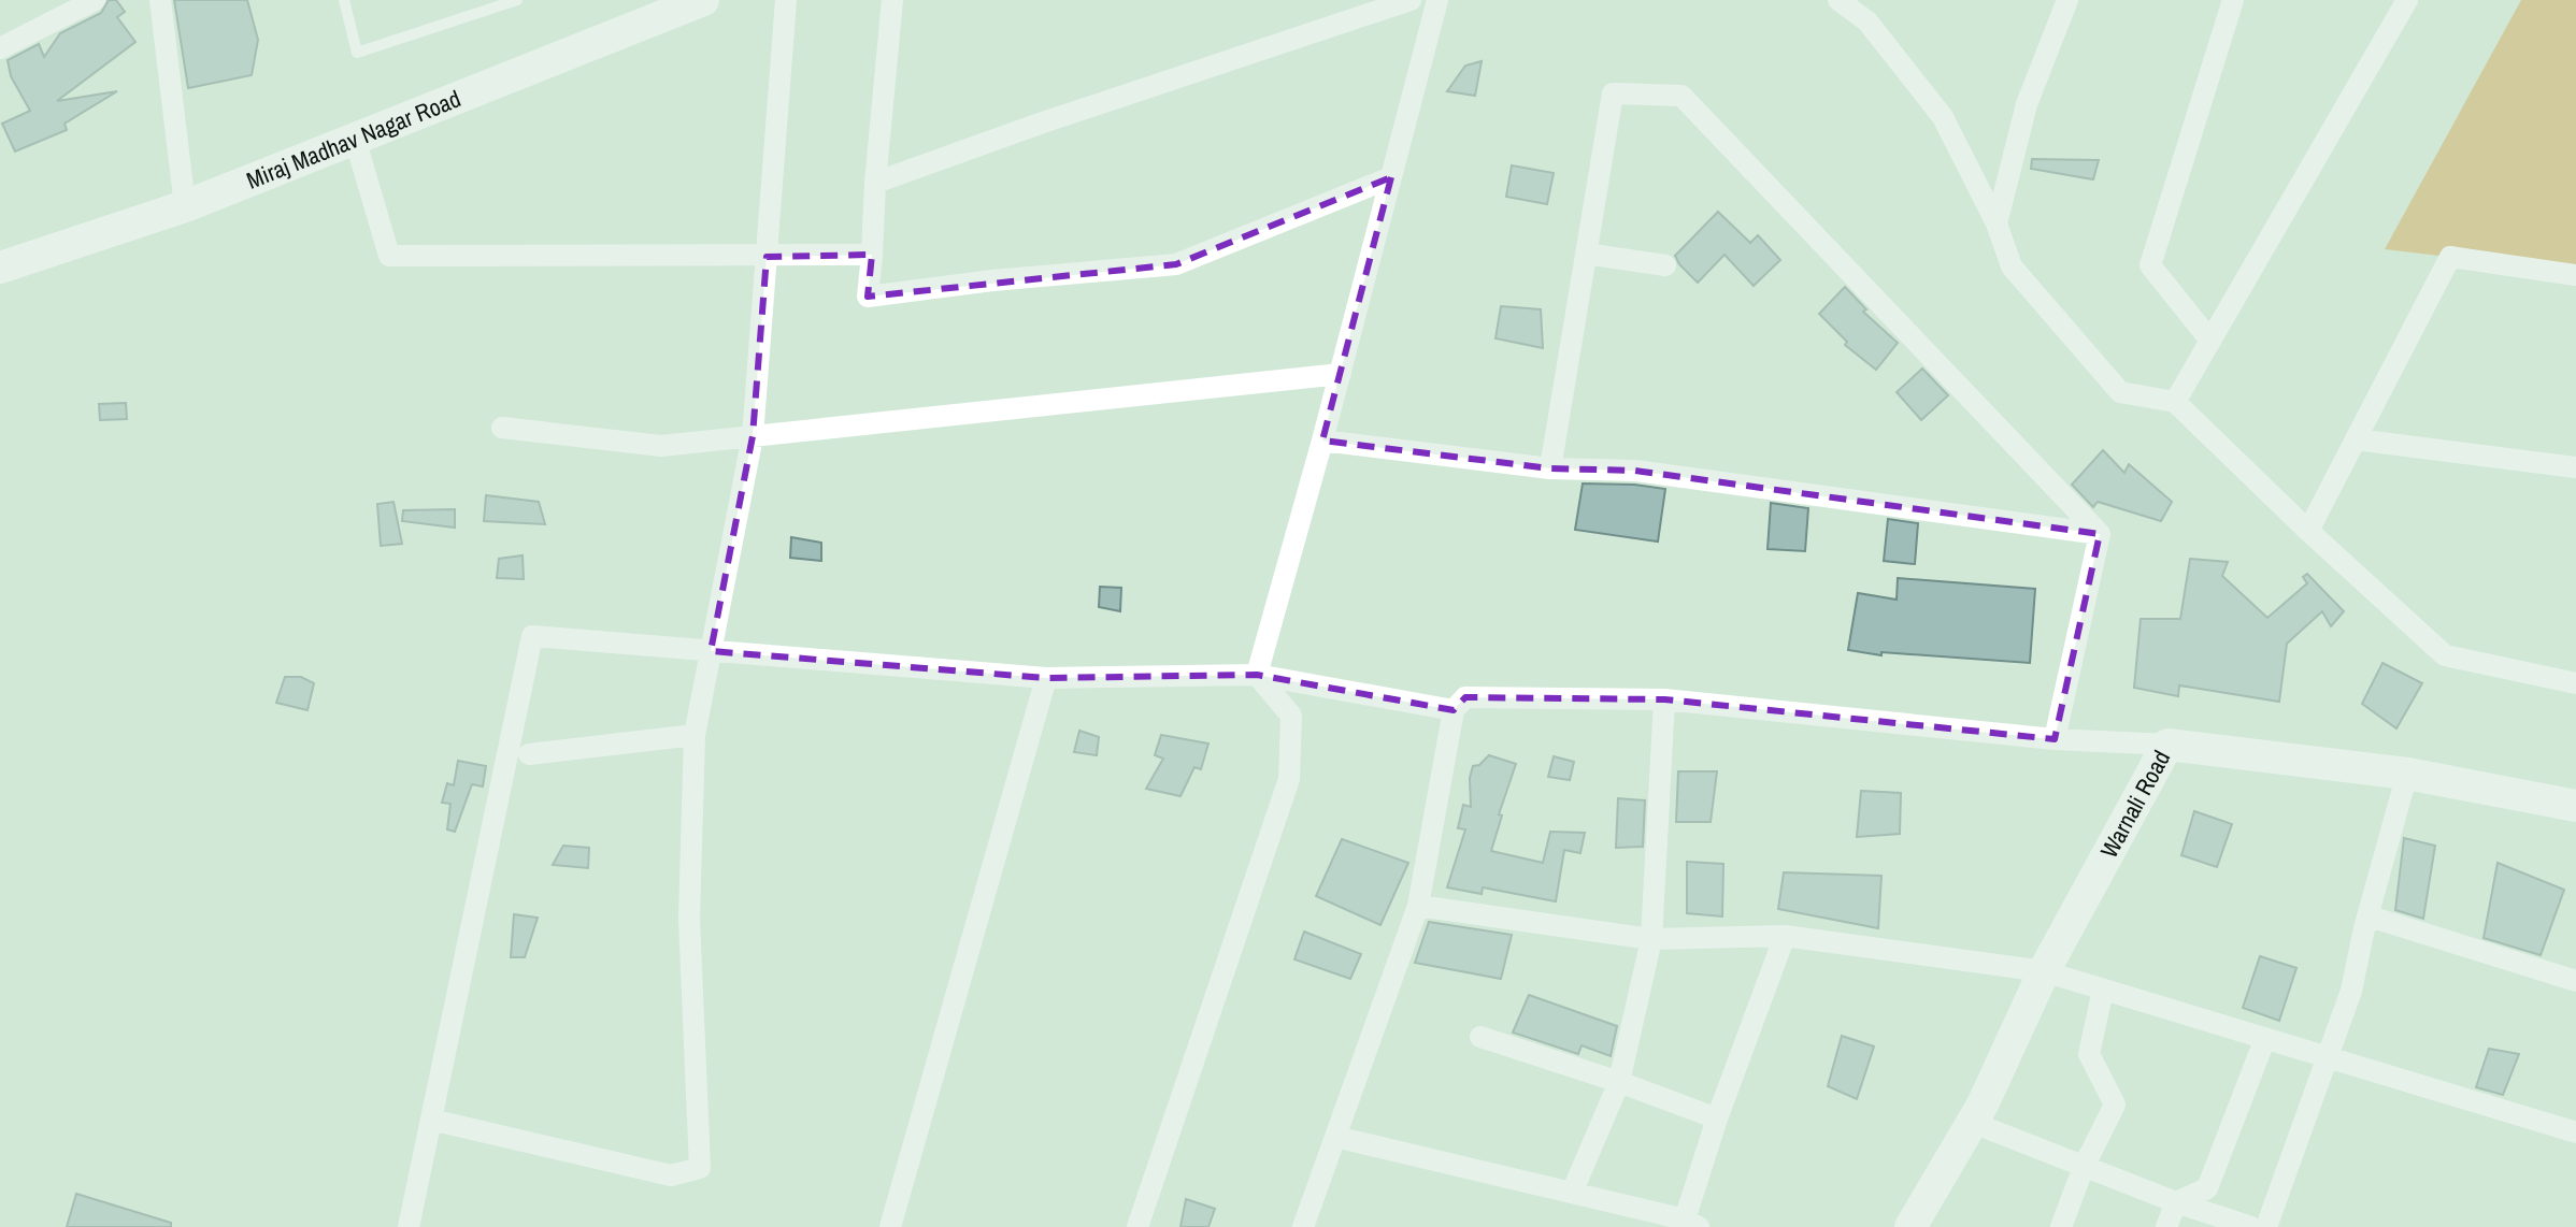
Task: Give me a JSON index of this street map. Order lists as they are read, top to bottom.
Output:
{
  "streets": {
    "main road": ["Miraj Madhav Nagar Road", "Warnali Road"]
  }
}
